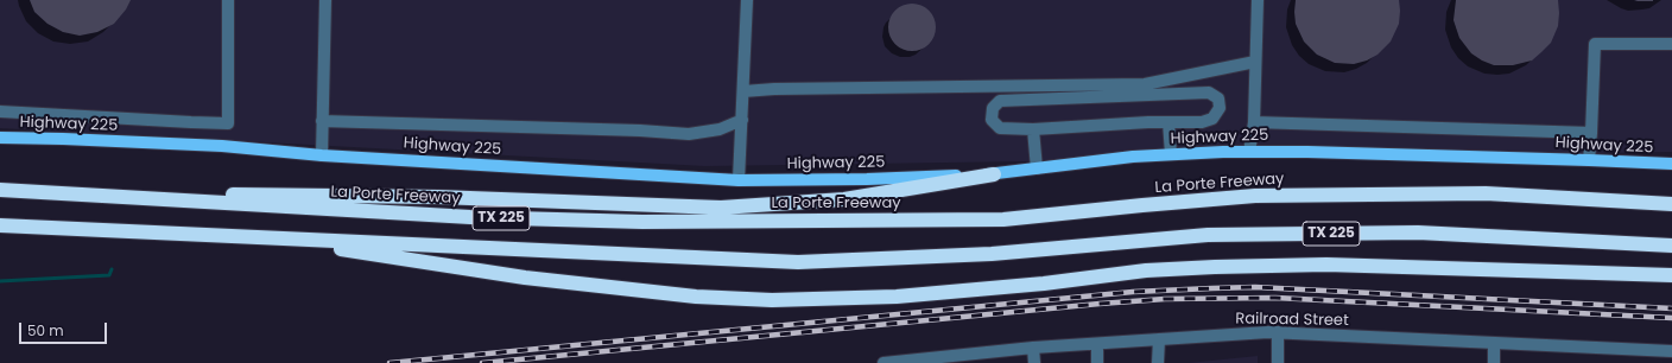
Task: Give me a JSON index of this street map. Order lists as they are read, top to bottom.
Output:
{
  "streets": {
    "highway": ["La Porte Freeway", "TX 225"],
    "main road": ["Highway 225"],
    "street": ["Railroad Street"]
  },
  "scale_bar": "50 m"
}
